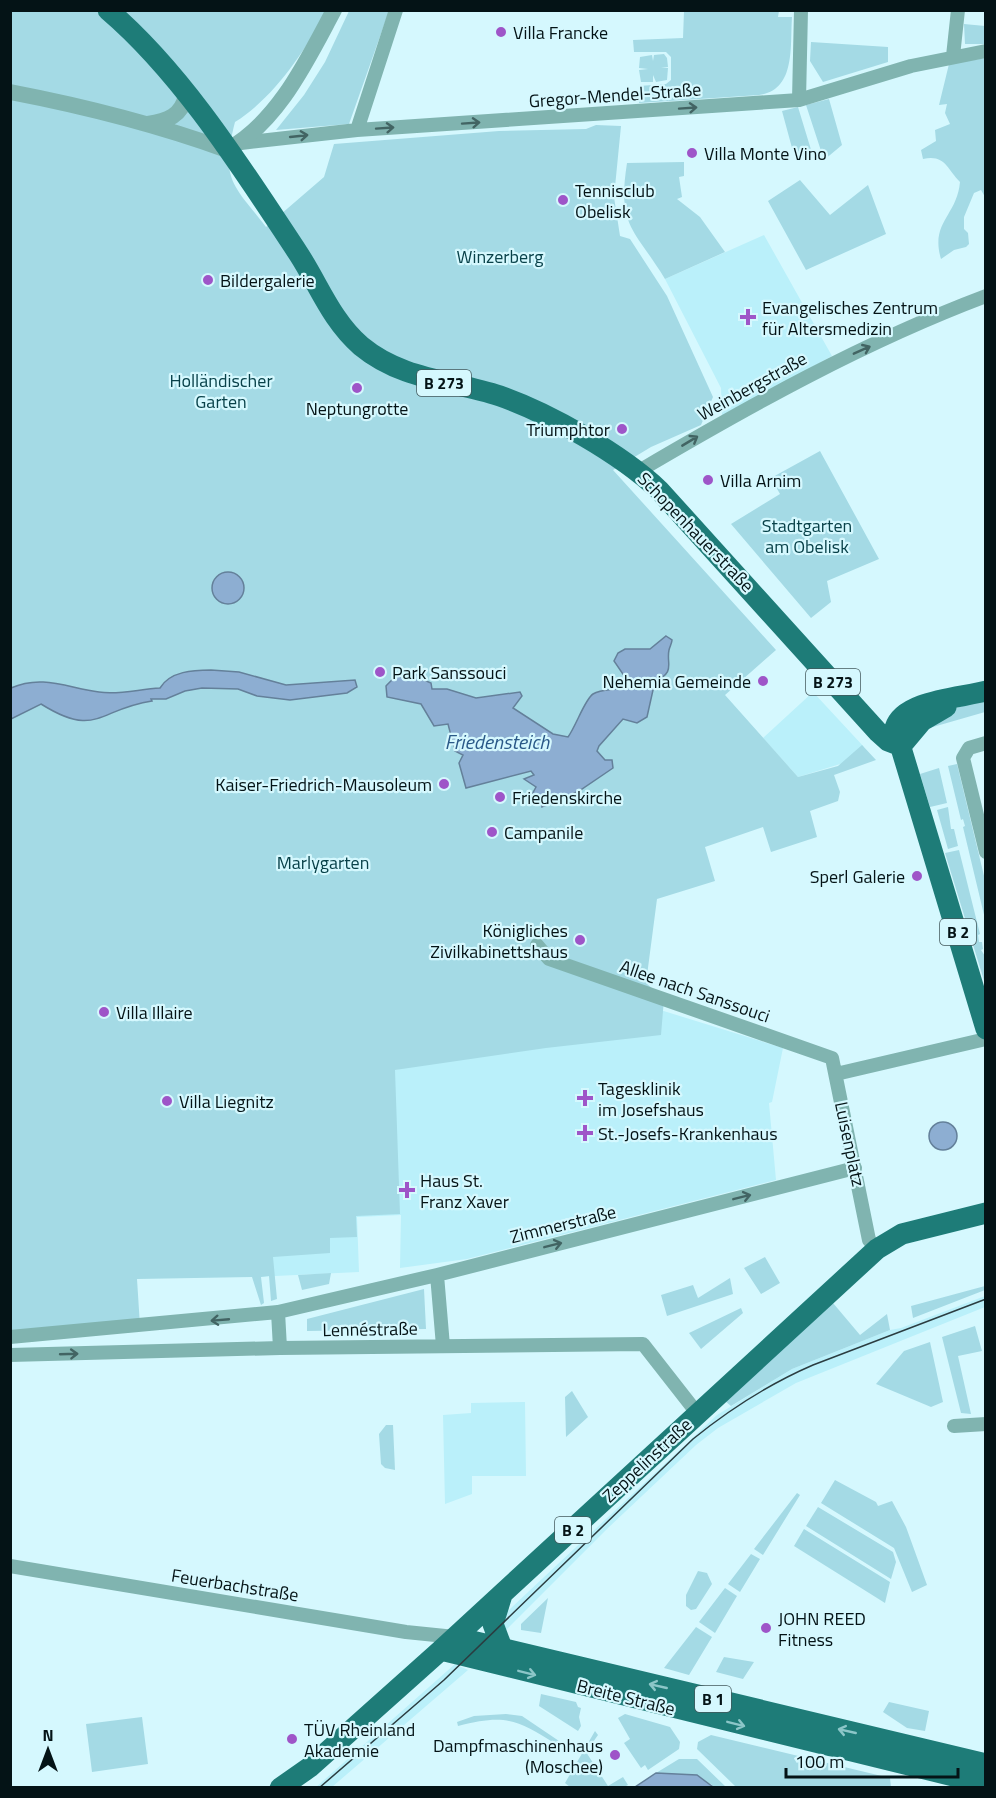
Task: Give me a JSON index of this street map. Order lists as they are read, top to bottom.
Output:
{
  "streets": {
    "main road": [
      "B 273",
      "Schopenhauerstraße",
      "B 2",
      "Zeppelinstraße",
      "Breite Straße",
      "B 1"
    ],
    "street": [
      "Gregor-Mendel-Straße",
      "Weinbergstraße",
      "Allee nach Sanssouci",
      "Luisenplatz",
      "Zimmerstraße",
      "Lennéstraße",
      "Feuerbachstraße"
    ]
  },
  "crossings": [
    ["Gregor-Mendel-Straße", "B 273"],
    ["Gregor-Mendel-Straße", "Schopenhauerstraße"],
    ["B 273", "Schopenhauerstraße"],
    ["Weinbergstraße", "Schopenhauerstraße"],
    ["Schopenhauerstraße", "B 2"],
    ["B 2", "Luisenplatz"],
    ["B 2", "Zeppelinstraße"],
    ["Allee nach Sanssouci", "Luisenplatz"],
    ["Luisenplatz", "Zimmerstraße"],
    ["Luisenplatz", "Zeppelinstraße"],
    ["Lennéstraße", "Zeppelinstraße"],
    ["Zeppelinstraße", "Feuerbachstraße"],
    ["Zeppelinstraße", "Breite Straße"],
    ["Feuerbachstraße", "Breite Straße"]
  ],
  "one_way": ["Gregor-Mendel-Straße", "Weinbergstraße", "Zimmerstraße"],
  "water": ["Friedensteich"],
  "parks": [
    "Winzerberg",
    "Holländischer Garten",
    "Stadtgarten am Obelisk",
    "Marlygarten"
  ],
  "places": {
    "other": [
      "Villa Francke",
      "Villa Monte Vino",
      "Tennisclub Obelisk",
      "Bildergalerie",
      "Neptungrotte",
      "Triumphtor",
      "Villa Arnim",
      "Park Sanssouci",
      "Nehemia Gemeinde",
      "Kaiser-Friedrich-Mausoleum",
      "Friedenskirche",
      "Campanile",
      "Sperl Galerie",
      "Königliches Zivilkabinettshaus",
      "Villa Illaire",
      "Villa Liegnitz",
      "JOHN REED Fitness",
      "TÜV Rheinland Akademie",
      "Dampfmaschinenhaus (Moschee)"
    ],
    "health": [
      "Evangelisches Zentrum für Altersmedizin",
      "Tagesklinik im Josefshaus",
      "St.-Josefs-Krankenhaus",
      "Haus St. Franz Xaver"
    ]
  },
  "scale_bar": "100 m",
  "north": "top"
}
